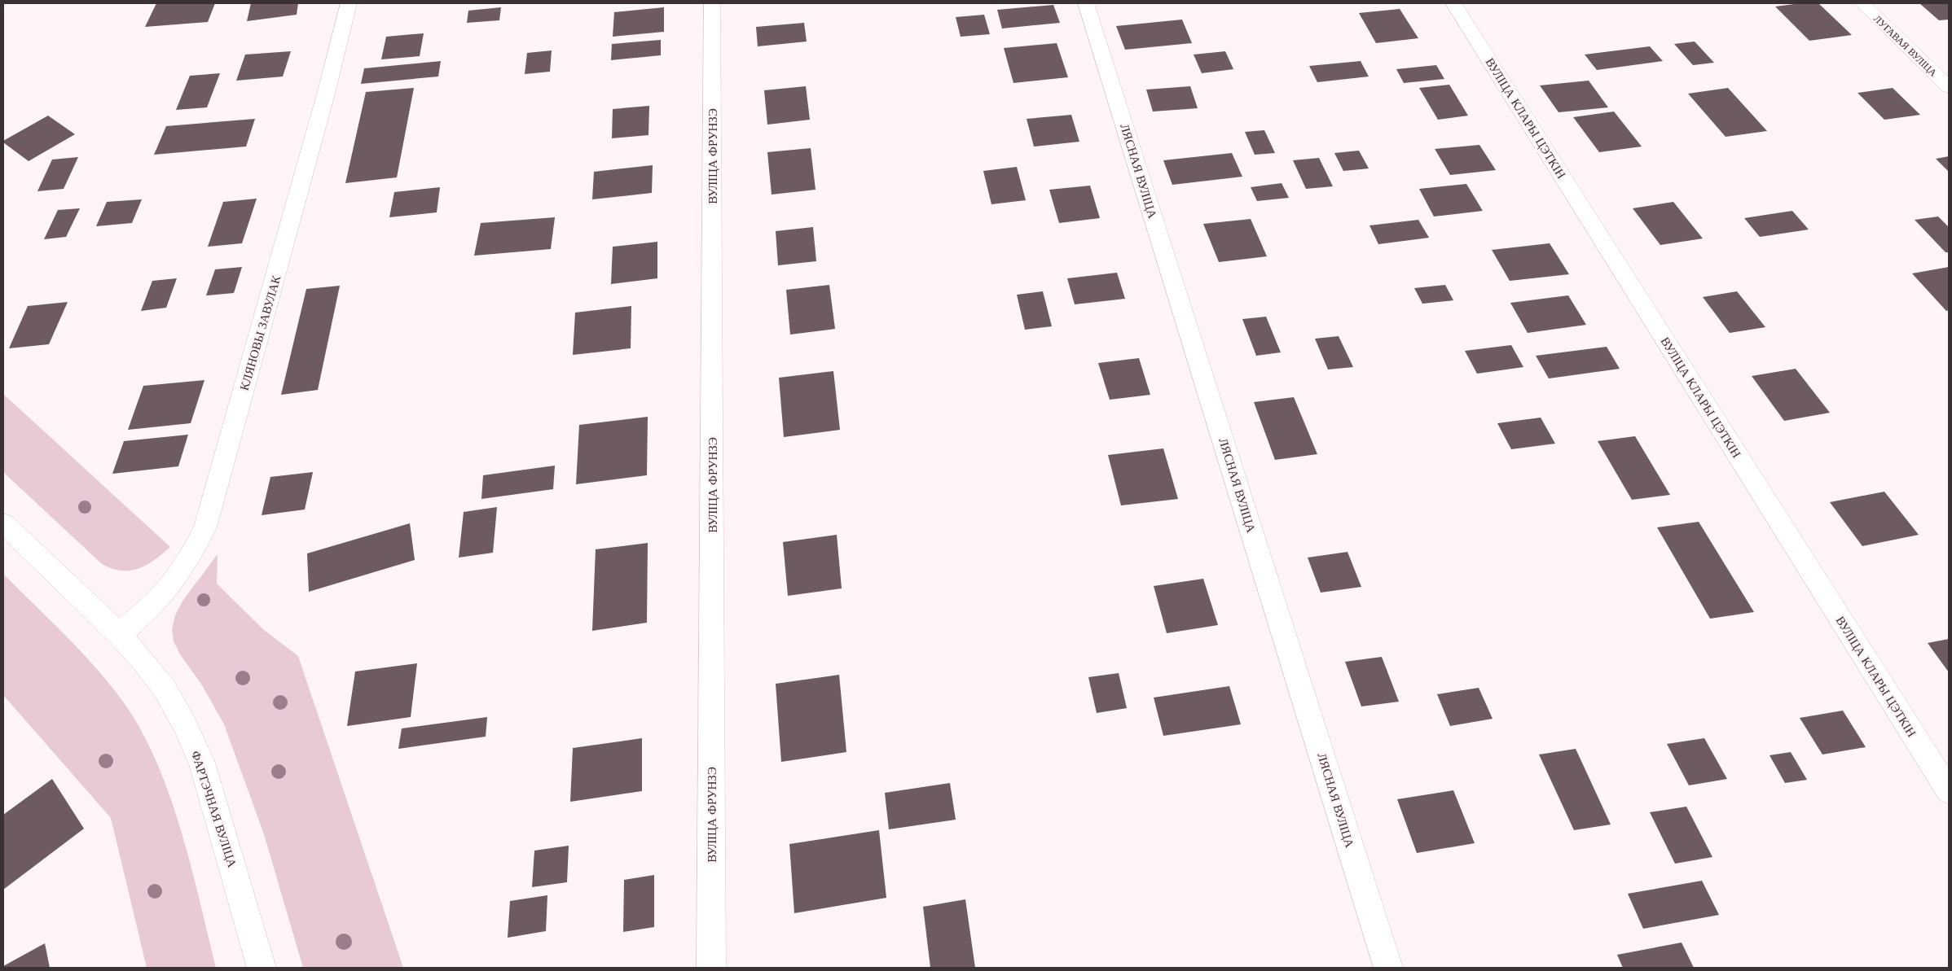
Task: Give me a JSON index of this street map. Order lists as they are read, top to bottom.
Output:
{
  "streets": {
    "street": [
      "ЛУГАВАЯ ВУЛІЦА",
      "ВУЛІЦА КЛАРЫ ЦЭТКІН",
      "ВУЛІЦА ФРУНЗЭ",
      "ЛЯСНАЯ ВУЛІЦА",
      "КЛЯНОВЫ ЗАВУЛАК",
      "ФАРТЭЧНАЯ ВУЛІЦА"
    ]
  },
  "crossings": [
    ["КЛЯНОВЫ ЗАВУЛАК", "ФАРТЭЧНАЯ ВУЛІЦА"]
  ]
}
